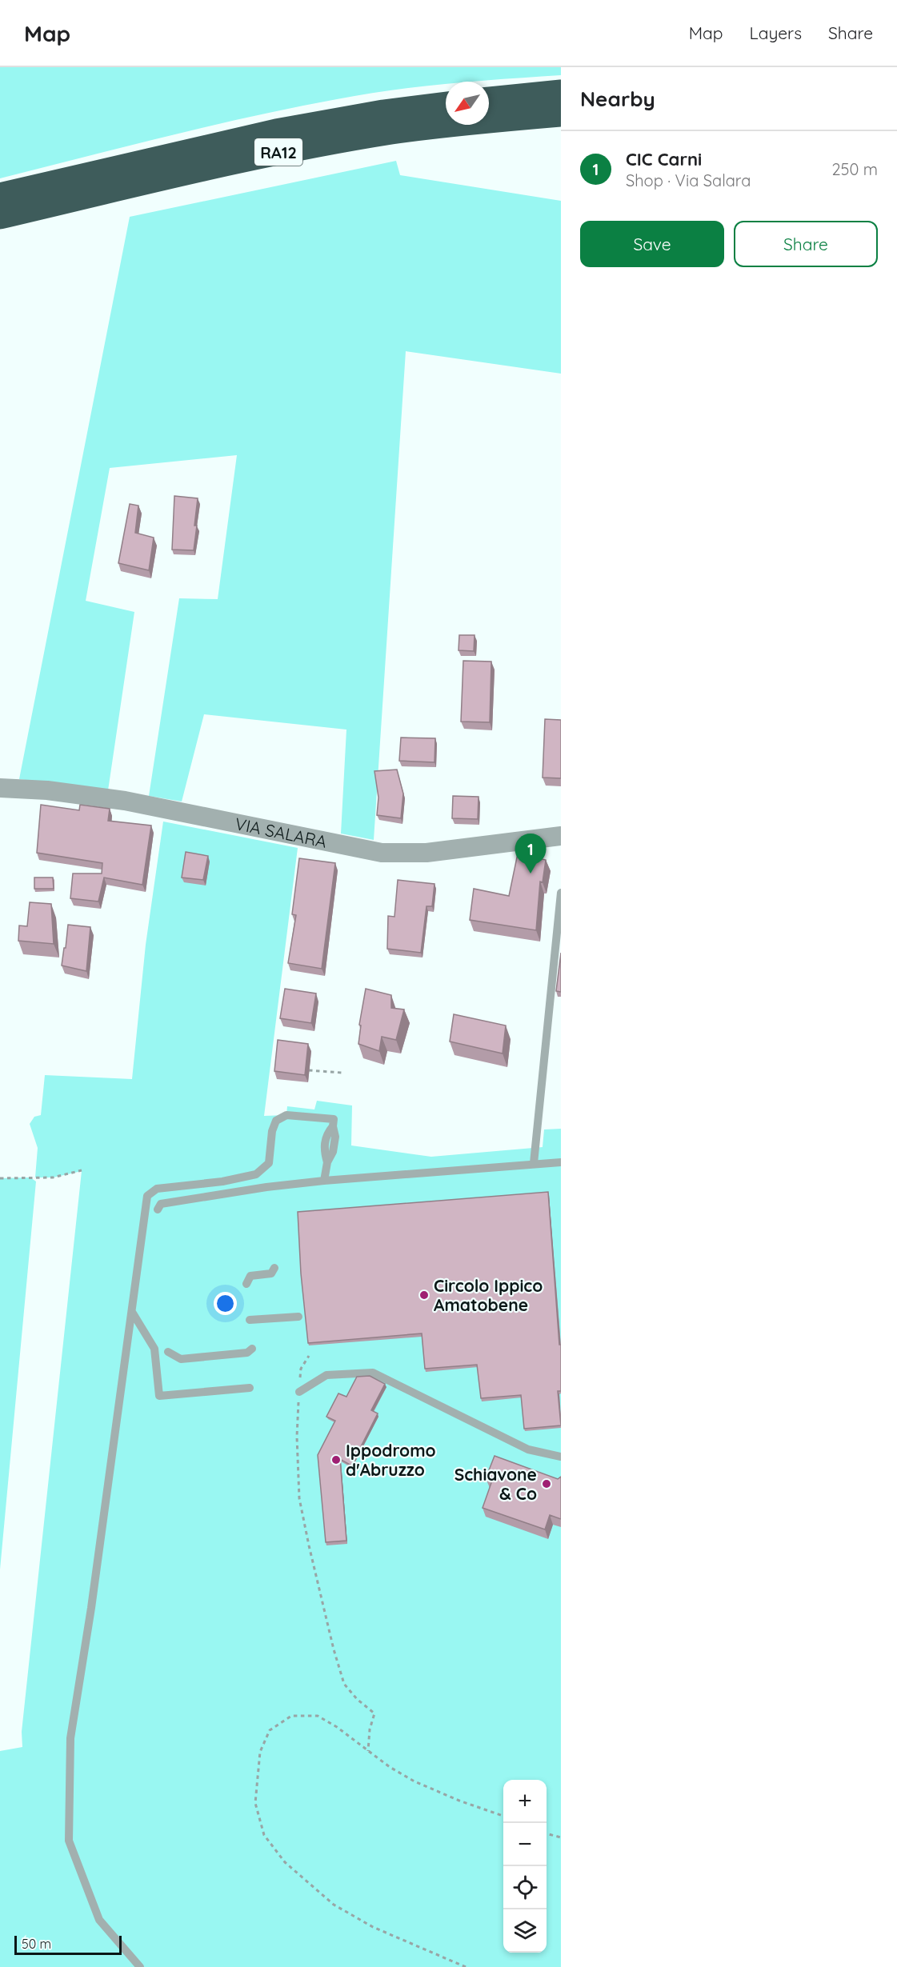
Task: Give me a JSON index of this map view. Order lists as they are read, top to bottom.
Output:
{
  "streets": {
    "highway": ["RA12"],
    "street": ["VIA SALARA"]
  },
  "places": ["Circolo Ippico Amatobene", "Ippodromo d'Abruzzo", "Schiavone & Co"],
  "scale_bar": "50 m",
  "north": "bottom left",
  "page": {
    "header": "Map",
    "nav": ["Map", "Layers", "Share"],
    "heading": "Nearby",
    "list": [
      {
        "mark": "1",
        "name": "CIC Carni",
        "note": "Shop · Via Salara",
        "value": "250 m"
      }
    ],
    "buttons": ["Save", "Share"],
    "pins": "1",
    "map_buttons": ["+", "−"],
    "scale": "50 m"
  }
}
